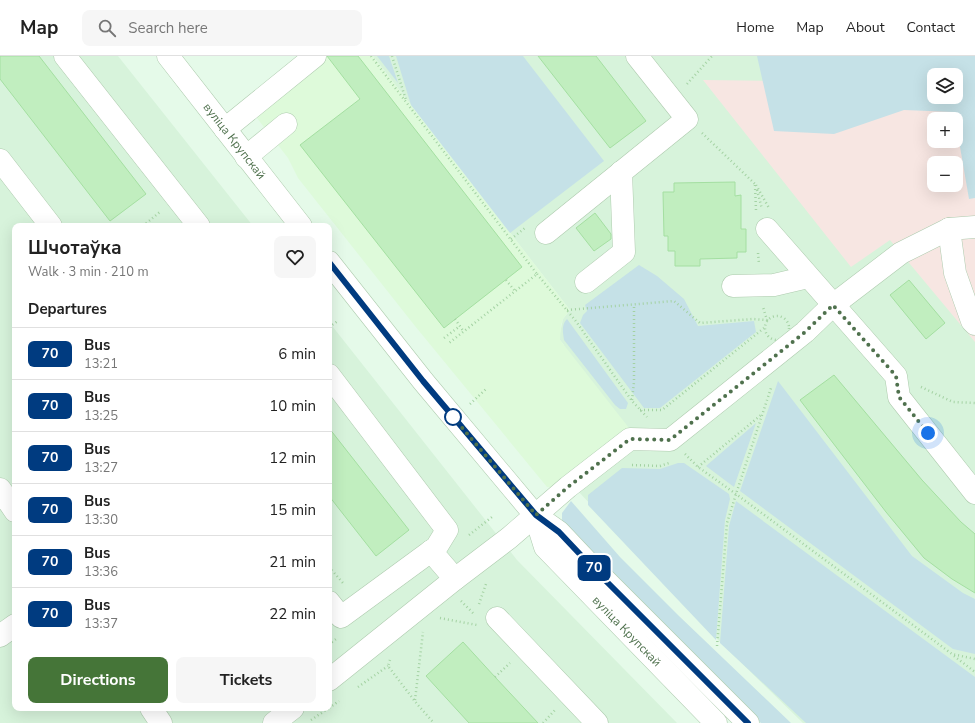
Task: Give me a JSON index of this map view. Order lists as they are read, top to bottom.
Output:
{
  "streets": {
    "street": ["вуліца Крупскай"]
  },
  "lines": ["bus line 70"],
  "page": {
    "header": "Map",
    "search": "Search here",
    "nav": [
      "Home",
      "Map",
      "About",
      "Contact"
    ],
    "on_map": "70",
    "map_buttons": ["+", "−"],
    "heading": [
      ["Шчотаўка", "Walk · 3 min · 210 m"],
      "Departures"
    ],
    "list": [
      {
        "mark": "70",
        "name": "Bus",
        "note": "13:21",
        "value": "6 min"
      },
      {
        "mark": "70",
        "name": "Bus",
        "note": "13:25",
        "value": "10 min"
      },
      {
        "mark": "70",
        "name": "Bus",
        "note": "13:27",
        "value": "12 min"
      },
      {
        "mark": "70",
        "name": "Bus",
        "note": "13:30",
        "value": "15 min"
      },
      {
        "mark": "70",
        "name": "Bus",
        "note": "13:36",
        "value": "21 min"
      },
      {
        "mark": "70",
        "name": "Bus",
        "note": "13:37",
        "value": "22 min"
      }
    ],
    "buttons": ["Directions", "Tickets"]
  }
}
